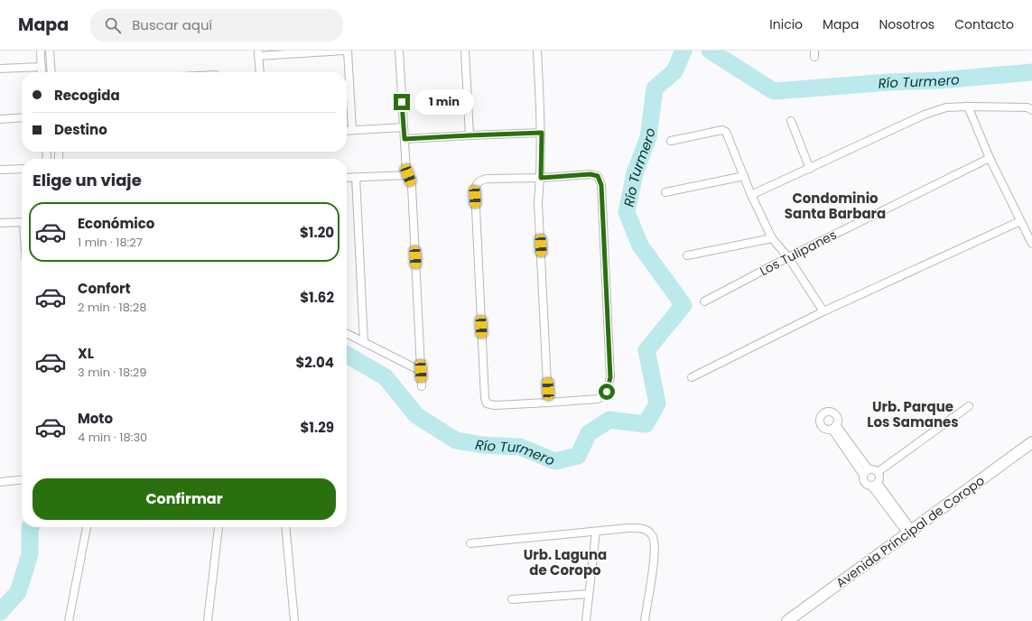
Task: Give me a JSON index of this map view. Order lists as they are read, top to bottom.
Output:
{
  "streets": {
    "street": ["Los Tulipanes", "Avenida Principal de Coropo"]
  },
  "districts": ["Condominio Santa Barbara", "Urb. Parque Los Samanes", "Urb. Laguna de Coropo"],
  "water": ["Río Turmero"],
  "page": {
    "header": "Mapa",
    "search": "Buscar aquí",
    "nav": [
      "Inicio",
      "Mapa",
      "Nosotros",
      "Contacto"
    ],
    "banner": ["Recogida", "Destino"],
    "bubble": "1 min",
    "heading": "Elige un viaje",
    "list": [
      {
        "name": "Económico",
        "note": "1 min · 18:27",
        "value": "$1.20"
      },
      {
        "name": "Confort",
        "note": "2 min · 18:28",
        "value": "$1.62"
      },
      {
        "name": "XL",
        "note": "3 min · 18:29",
        "value": "$2.04"
      },
      {
        "name": "Moto",
        "note": "4 min · 18:30",
        "value": "$1.29"
      }
    ],
    "buttons": "Confirmar"
  }
}
